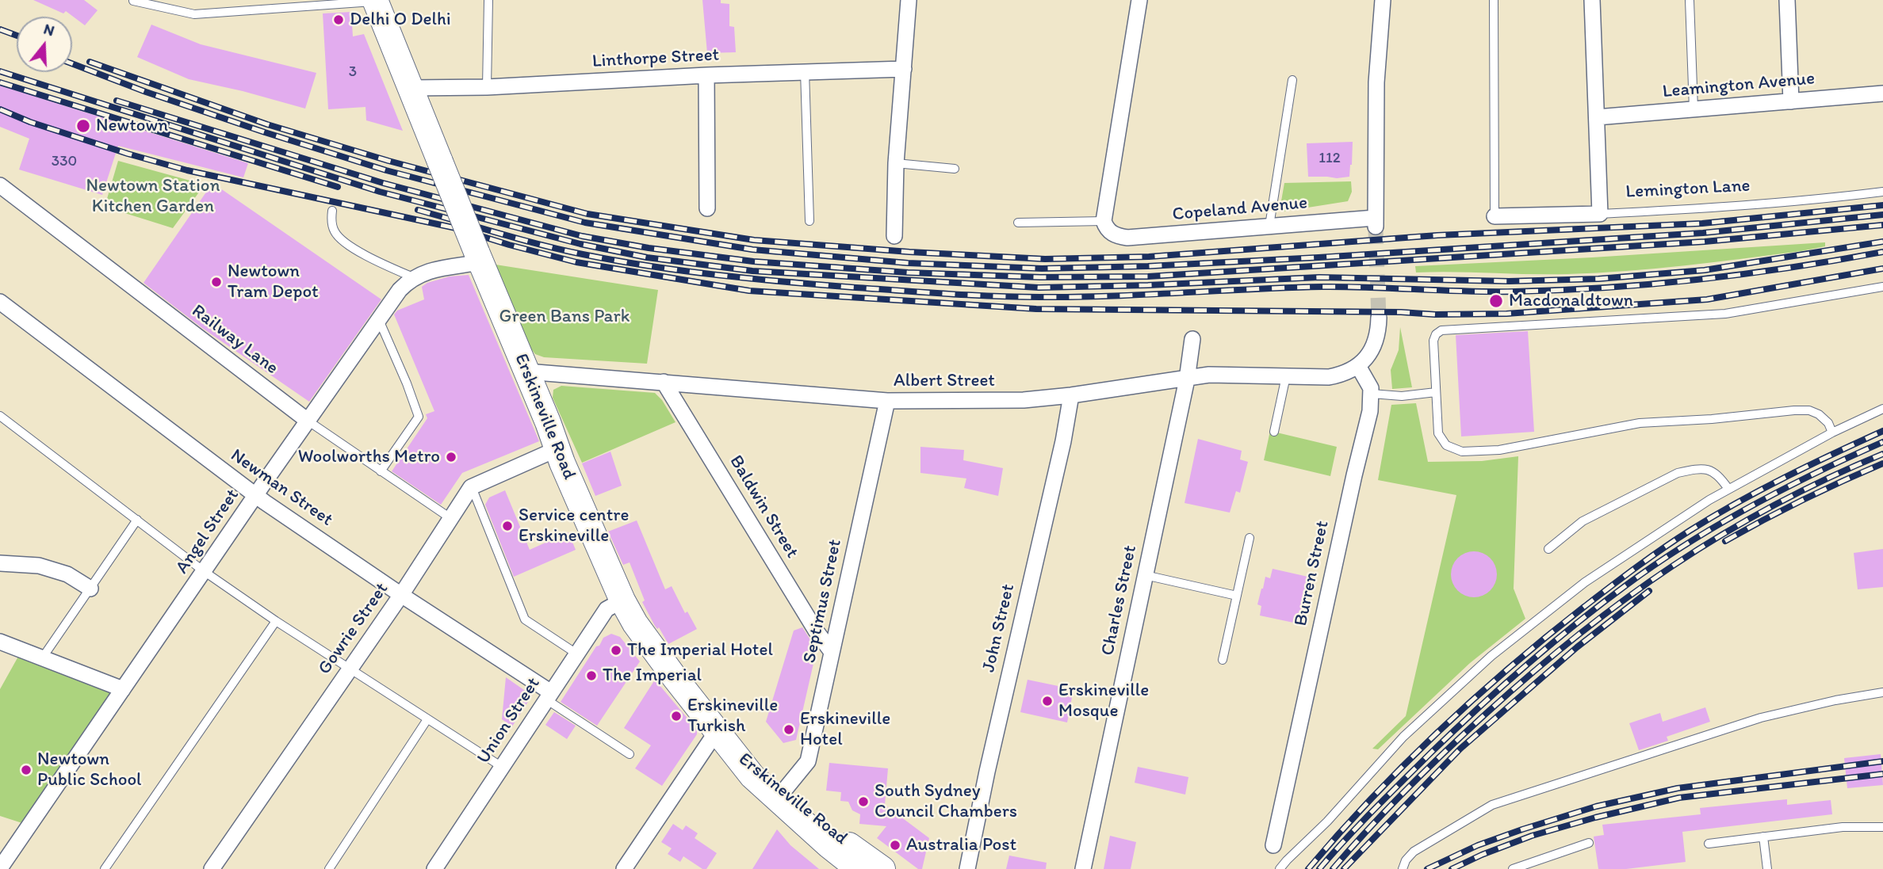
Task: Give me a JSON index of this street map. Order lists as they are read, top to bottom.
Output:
{
  "streets": {
    "main road": ["Erskineville Road"],
    "street": [
      "Linthorpe Street",
      "Leamington Avenue",
      "Lemington Lane",
      "Copeland Avenue",
      "Railway Lane",
      "Albert Street",
      "Newman Street",
      "Baldwin Street",
      "Angel Street",
      "Burren Street",
      "Charles Street",
      "Septimus Street",
      "John Street",
      "Gowrie Street",
      "Union Street"
    ]
  },
  "crossings": [
    ["Linthorpe Street", "Erskineville Road"],
    ["Railway Lane", "Angel Street"],
    ["Railway Lane", "Gowrie Street"],
    ["Albert Street", "Erskineville Road"],
    ["Albert Street", "Baldwin Street"],
    ["Albert Street", "Charles Street"],
    ["Albert Street", "Septimus Street"],
    ["Albert Street", "John Street"],
    ["Erskineville Road", "Angel Street"],
    ["Erskineville Road", "Septimus Street"],
    ["Erskineville Road", "Union Street"],
    ["Newman Street", "Angel Street"],
    ["Newman Street", "Gowrie Street"],
    ["Newman Street", "Union Street"],
    ["Baldwin Street", "Septimus Street"]
  ],
  "parks": ["Newtown Station Kitchen Garden", "Green Bans Park"],
  "places": [
    "Delhi O Delhi",
    "Newtown",
    "Newtown Tram Depot",
    "Macdonaldtown",
    "Woolworths Metro",
    "Service centre Erskineville",
    "The Imperial Hotel",
    "The Imperial",
    "Erskineville Mosque",
    "Erskineville Turkish",
    "Erskineville Hotel",
    "Newtown Public School",
    "South Sydney Council Chambers",
    "Australia Post"
  ],
  "house_numbers": ["3", "112", "330"],
  "north": "top"
}
